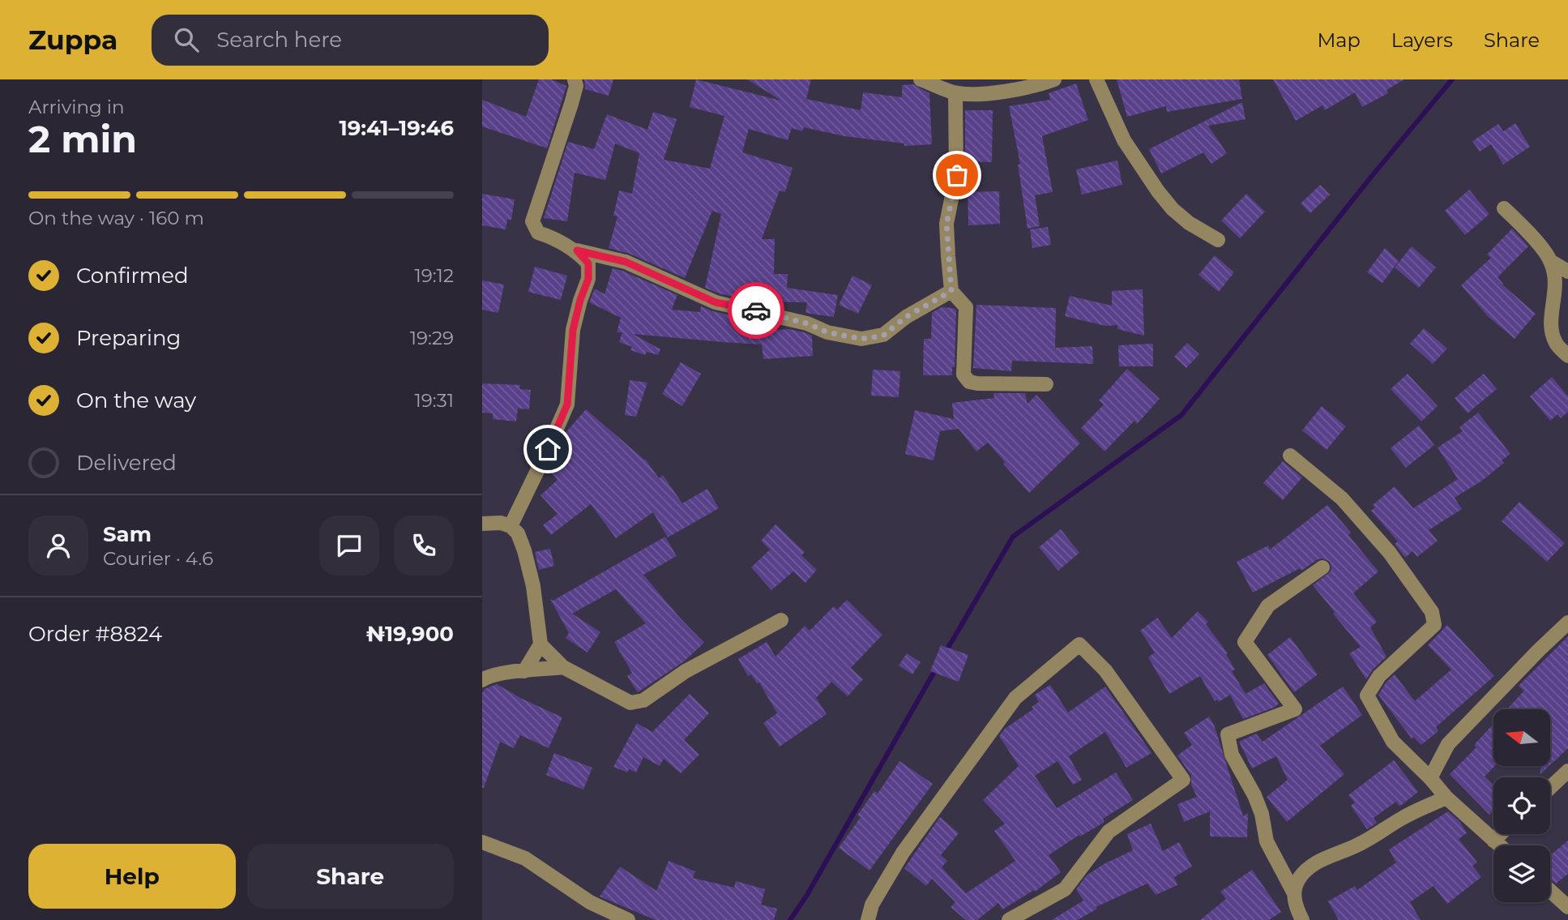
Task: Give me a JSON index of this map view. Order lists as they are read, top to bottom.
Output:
{
  "north": "left",
  "page": {
    "header": "Zuppa",
    "search": "Search here",
    "nav": ["Map", "Layers", "Share"],
    "heading": ["2 min", "Arriving in", "19:41–19:46"],
    "panel": [
      "Sam",
      "Courier · 4.6",
      "Order #8824",
      "₦19,900"
    ],
    "bar": "On the way · 160 m",
    "list": [
      ["Confirmed", "19:12"],
      ["Preparing", "19:29"],
      ["On the way", "19:31"],
      "Delivered"
    ],
    "buttons": ["Help", "Share"]
  }
}
